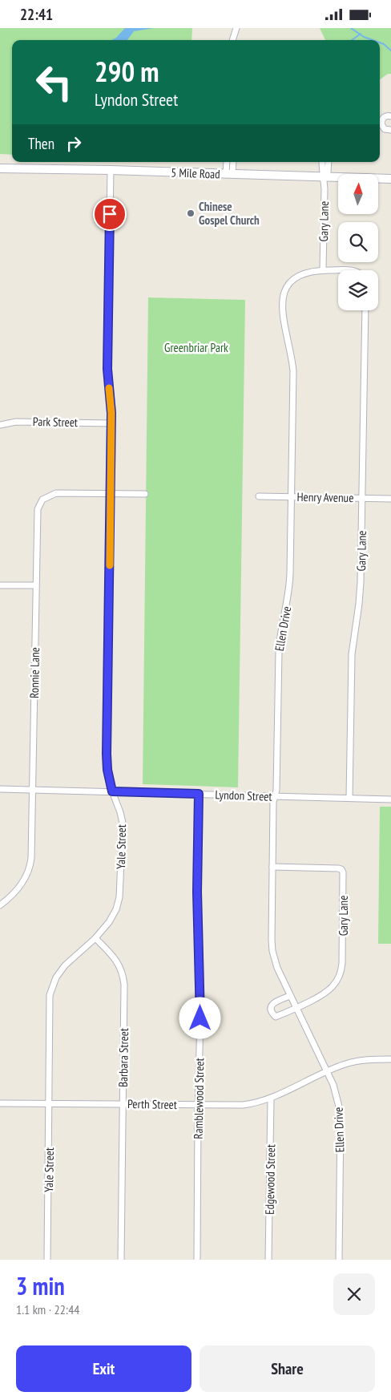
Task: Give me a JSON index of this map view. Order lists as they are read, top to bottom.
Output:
{
  "streets": {
    "main road": ["5 Mile Road"],
    "street": [
      "Gary Lane",
      "Park Street",
      "Henry Avenue",
      "Ellen Drive",
      "Ronnie Lane",
      "Lyndon Street",
      "Yale Street",
      "Barbara Street",
      "Ramblewood Street",
      "Perth Street",
      "Edgewood Street"
    ]
  },
  "crossings": [
    ["5 Mile Road", "Gary Lane"],
    ["5 Mile Road", "Yale Street"],
    ["Gary Lane", "Henry Avenue"],
    ["Gary Lane", "Ellen Drive"],
    ["Gary Lane", "Lyndon Street"],
    ["Park Street", "Yale Street"],
    ["Henry Avenue", "Ellen Drive"],
    ["Ellen Drive", "Lyndon Street"],
    ["Ellen Drive", "Perth Street"],
    ["Ronnie Lane", "Lyndon Street"],
    ["Ronnie Lane", "Yale Street"],
    ["Lyndon Street", "Yale Street"],
    ["Lyndon Street", "Ramblewood Street"],
    ["Yale Street", "Barbara Street"],
    ["Yale Street", "Perth Street"],
    ["Barbara Street", "Perth Street"],
    ["Ramblewood Street", "Perth Street"],
    ["Perth Street", "Edgewood Street"]
  ],
  "parks": ["Greenbriar Park"],
  "places": ["Chinese Gospel Church"],
  "north": "top",
  "page": {
    "status": "22:41",
    "turn": ["290 m", "Lyndon Street"],
    "then": "Then",
    "heading": ["3 min", "1.1 km · 22:44"],
    "buttons": ["Exit", "Share"]
  }
}
